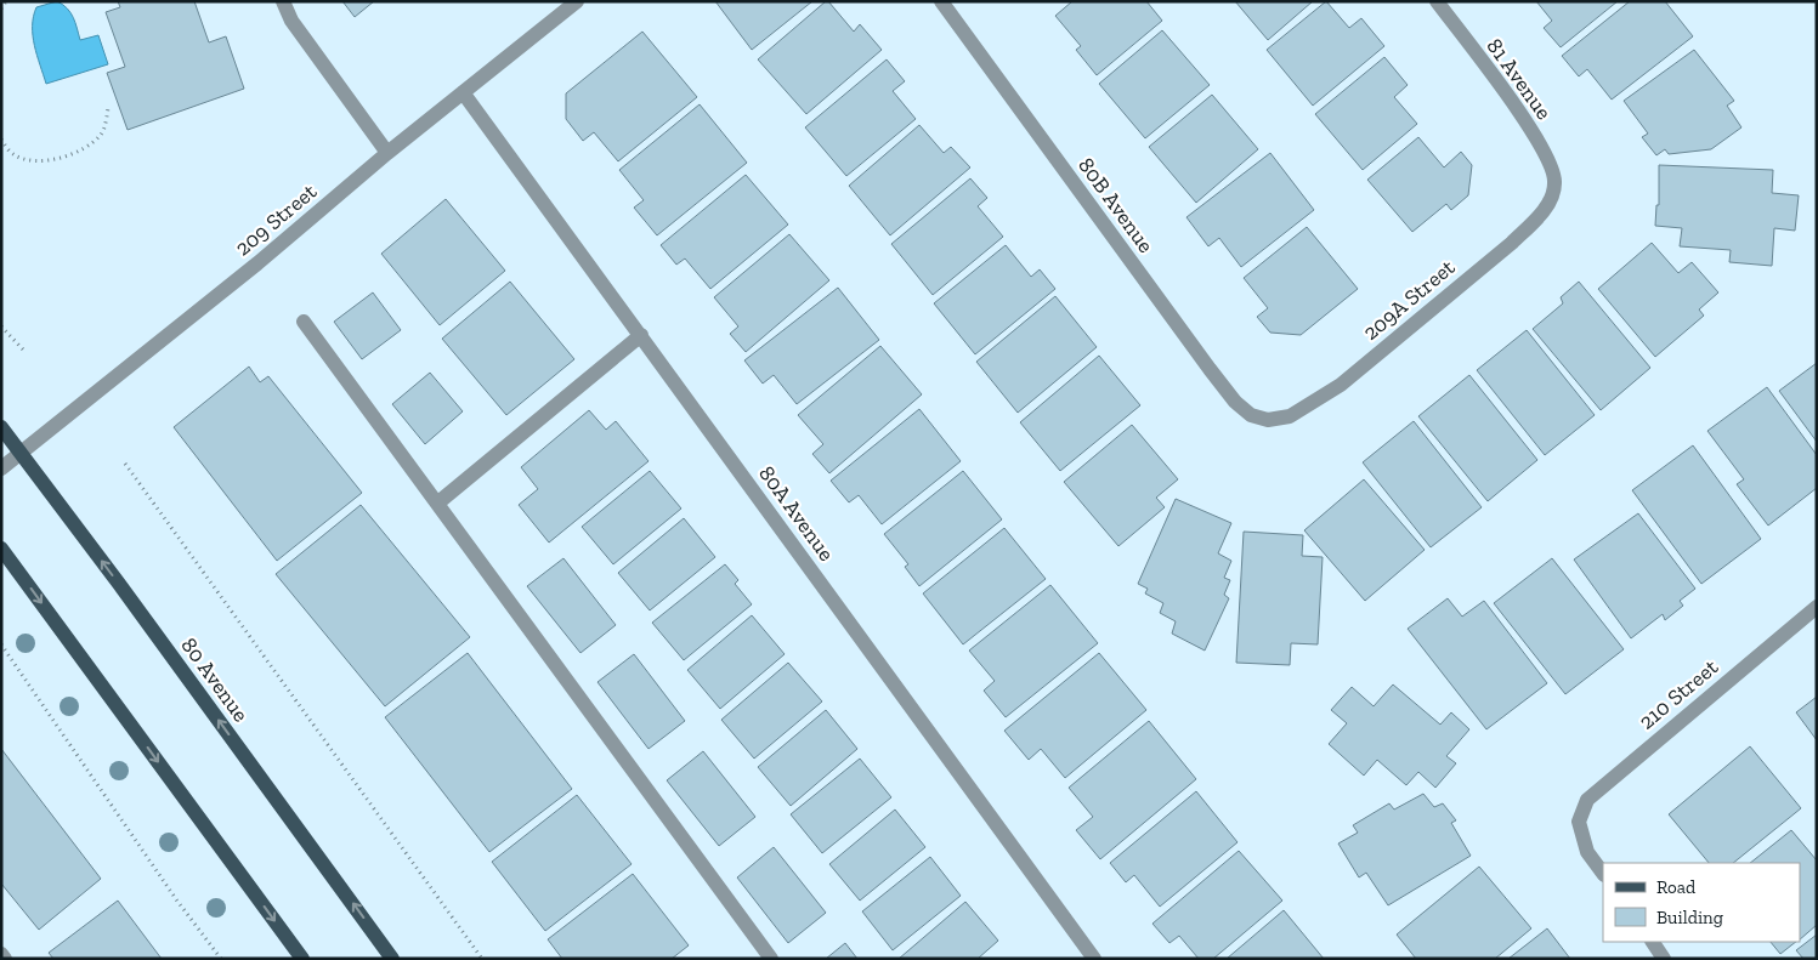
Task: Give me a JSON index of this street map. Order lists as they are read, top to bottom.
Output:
{
  "streets": {
    "main road": ["80 Avenue"],
    "street": [
      "81 Avenue",
      "80B Avenue",
      "209 Street",
      "209A Street",
      "80A Avenue",
      "210 Street"
    ]
  },
  "crossings": [
    ["81 Avenue", "209A Street"],
    ["80B Avenue", "209A Street"],
    ["209 Street", "80A Avenue"],
    ["209 Street", "80 Avenue"]
  ],
  "legend": ["Road", "Building"]
}
